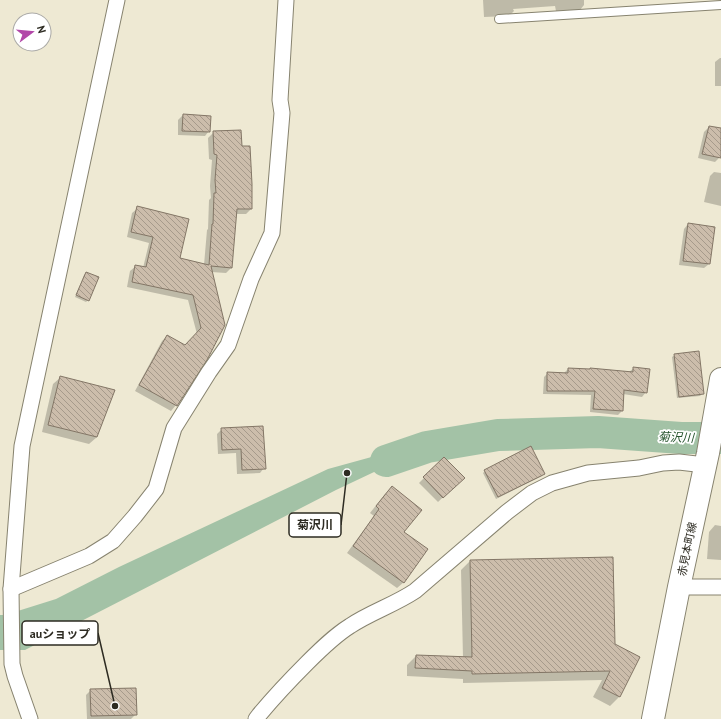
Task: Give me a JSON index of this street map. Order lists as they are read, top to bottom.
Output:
{
  "streets": {
    "main road": ["赤見本町線"]
  },
  "water": ["菊沢川"],
  "places": ["菊沢川", "auショップ"],
  "north": "right"
}
